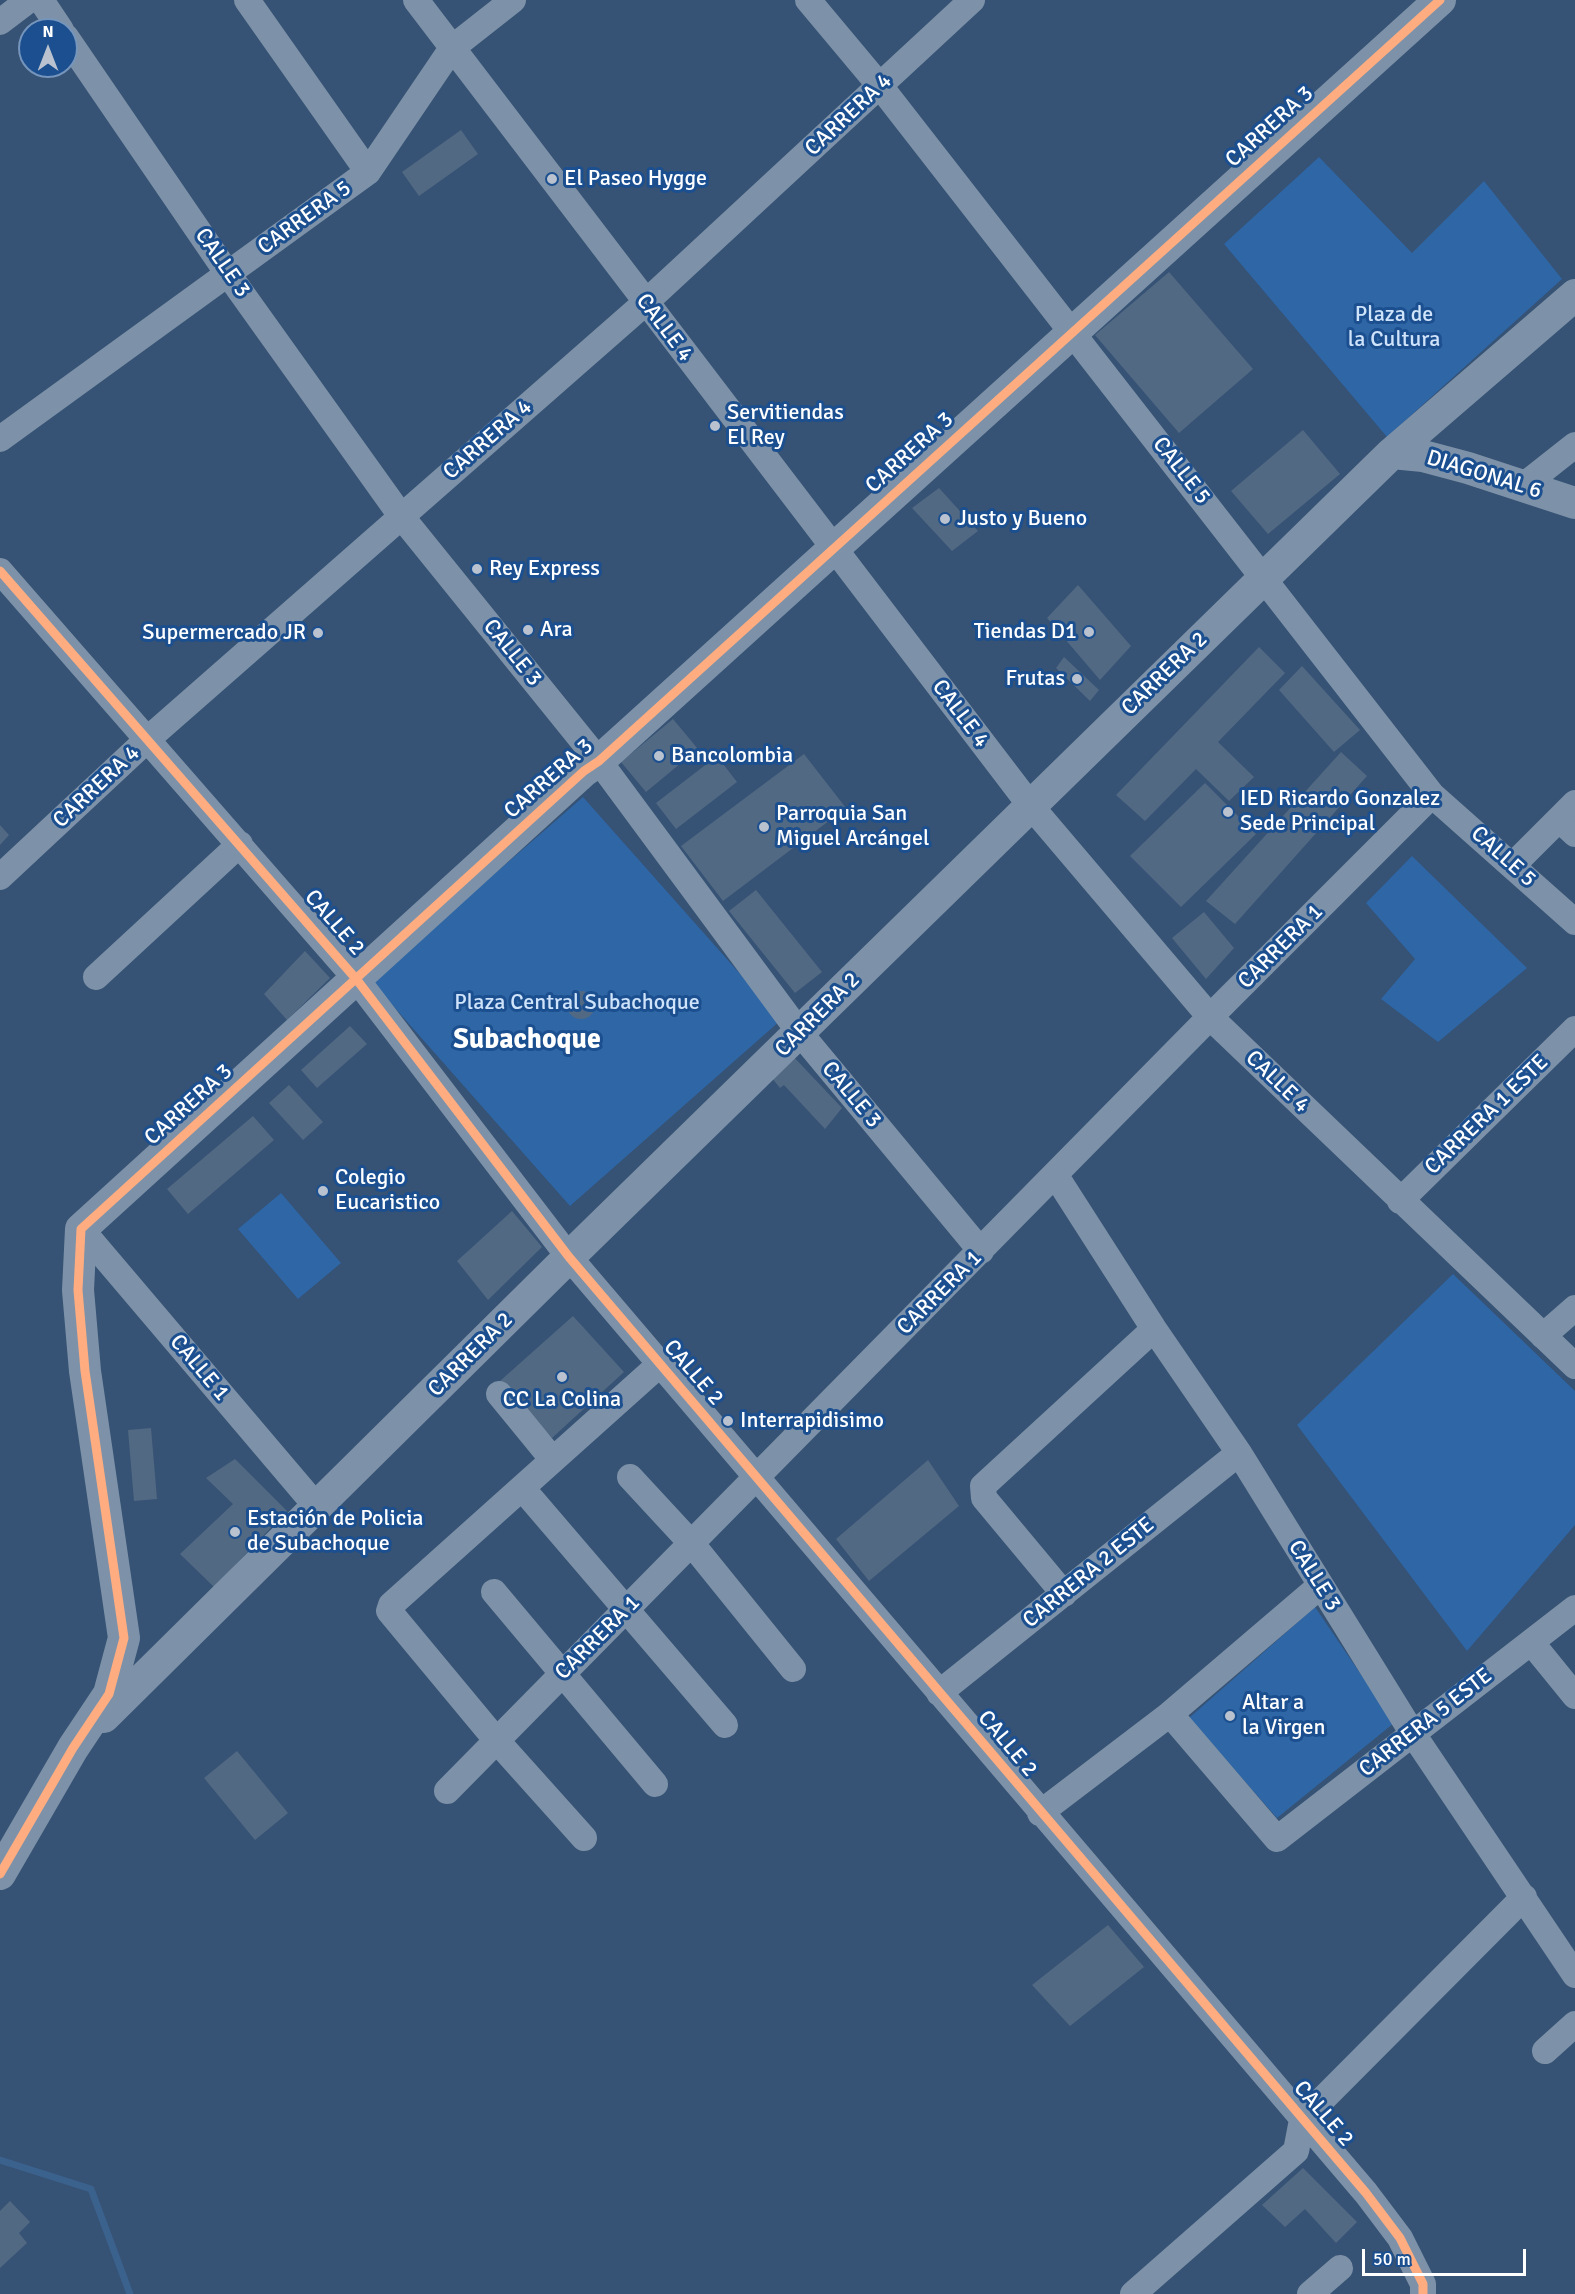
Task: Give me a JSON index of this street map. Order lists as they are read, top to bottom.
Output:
{
  "streets": {
    "street": [
      "CARRERA 4",
      "CARRERA 3",
      "CARRERA 5",
      "CALLE 3",
      "CALLE 4",
      "CALLE 5",
      "DIAGONAL 6",
      "CARRERA 2",
      "CALLE 2",
      "CARRERA 1",
      "CARRERA 1 ESTE",
      "CALLE 1",
      "CARRERA 2 ESTE",
      "CARRERA 5 ESTE"
    ]
  },
  "crossings": [
    ["CARRERA 4", "CALLE 3"],
    ["CARRERA 4", "CALLE 4"],
    ["CARRERA 4", "CALLE 5"],
    ["CARRERA 4", "CALLE 2"],
    ["CARRERA 3", "CALLE 3"],
    ["CARRERA 3", "CALLE 4"],
    ["CARRERA 3", "CALLE 5"],
    ["CARRERA 3", "CALLE 2"],
    ["CARRERA 3", "CALLE 1"],
    ["CARRERA 5", "CALLE 3"],
    ["CARRERA 5", "CALLE 4"],
    ["CALLE 3", "CARRERA 2"],
    ["CALLE 3", "CARRERA 1"],
    ["CALLE 3", "CARRERA 2 ESTE"],
    ["CALLE 3", "CARRERA 5 ESTE"],
    ["CALLE 4", "CARRERA 2"],
    ["CALLE 4", "CARRERA 1"],
    ["CALLE 4", "CARRERA 1 ESTE"],
    ["CALLE 5", "CARRERA 2"],
    ["CALLE 5", "CARRERA 1"],
    ["DIAGONAL 6", "CARRERA 2"],
    ["CARRERA 2", "CALLE 2"],
    ["CARRERA 2", "CALLE 1"],
    ["CALLE 2", "CARRERA 1"],
    ["CALLE 2", "CARRERA 2 ESTE"]
  ],
  "districts": ["Subachoque"],
  "parks": ["Plaza de la Cultura", "Plaza Central Subachoque"],
  "places": [
    "El Paseo Hygge",
    "Servitiendas El Rey",
    "Justo y Bueno",
    "Rey Express",
    "Ara",
    "Tiendas D1",
    "Supermercado JR",
    "Frutas",
    "Bancolombia",
    "IED Ricardo Gonzalez Sede Principal",
    "Parroquia San Miguel Arcángel",
    "Colegio Eucaristico",
    "CC La Colina",
    "Interrapidisimo",
    "Estación de Policia de Subachoque",
    "Altar a la Virgen"
  ],
  "scale_bar": "50 m",
  "north": "top"
}
